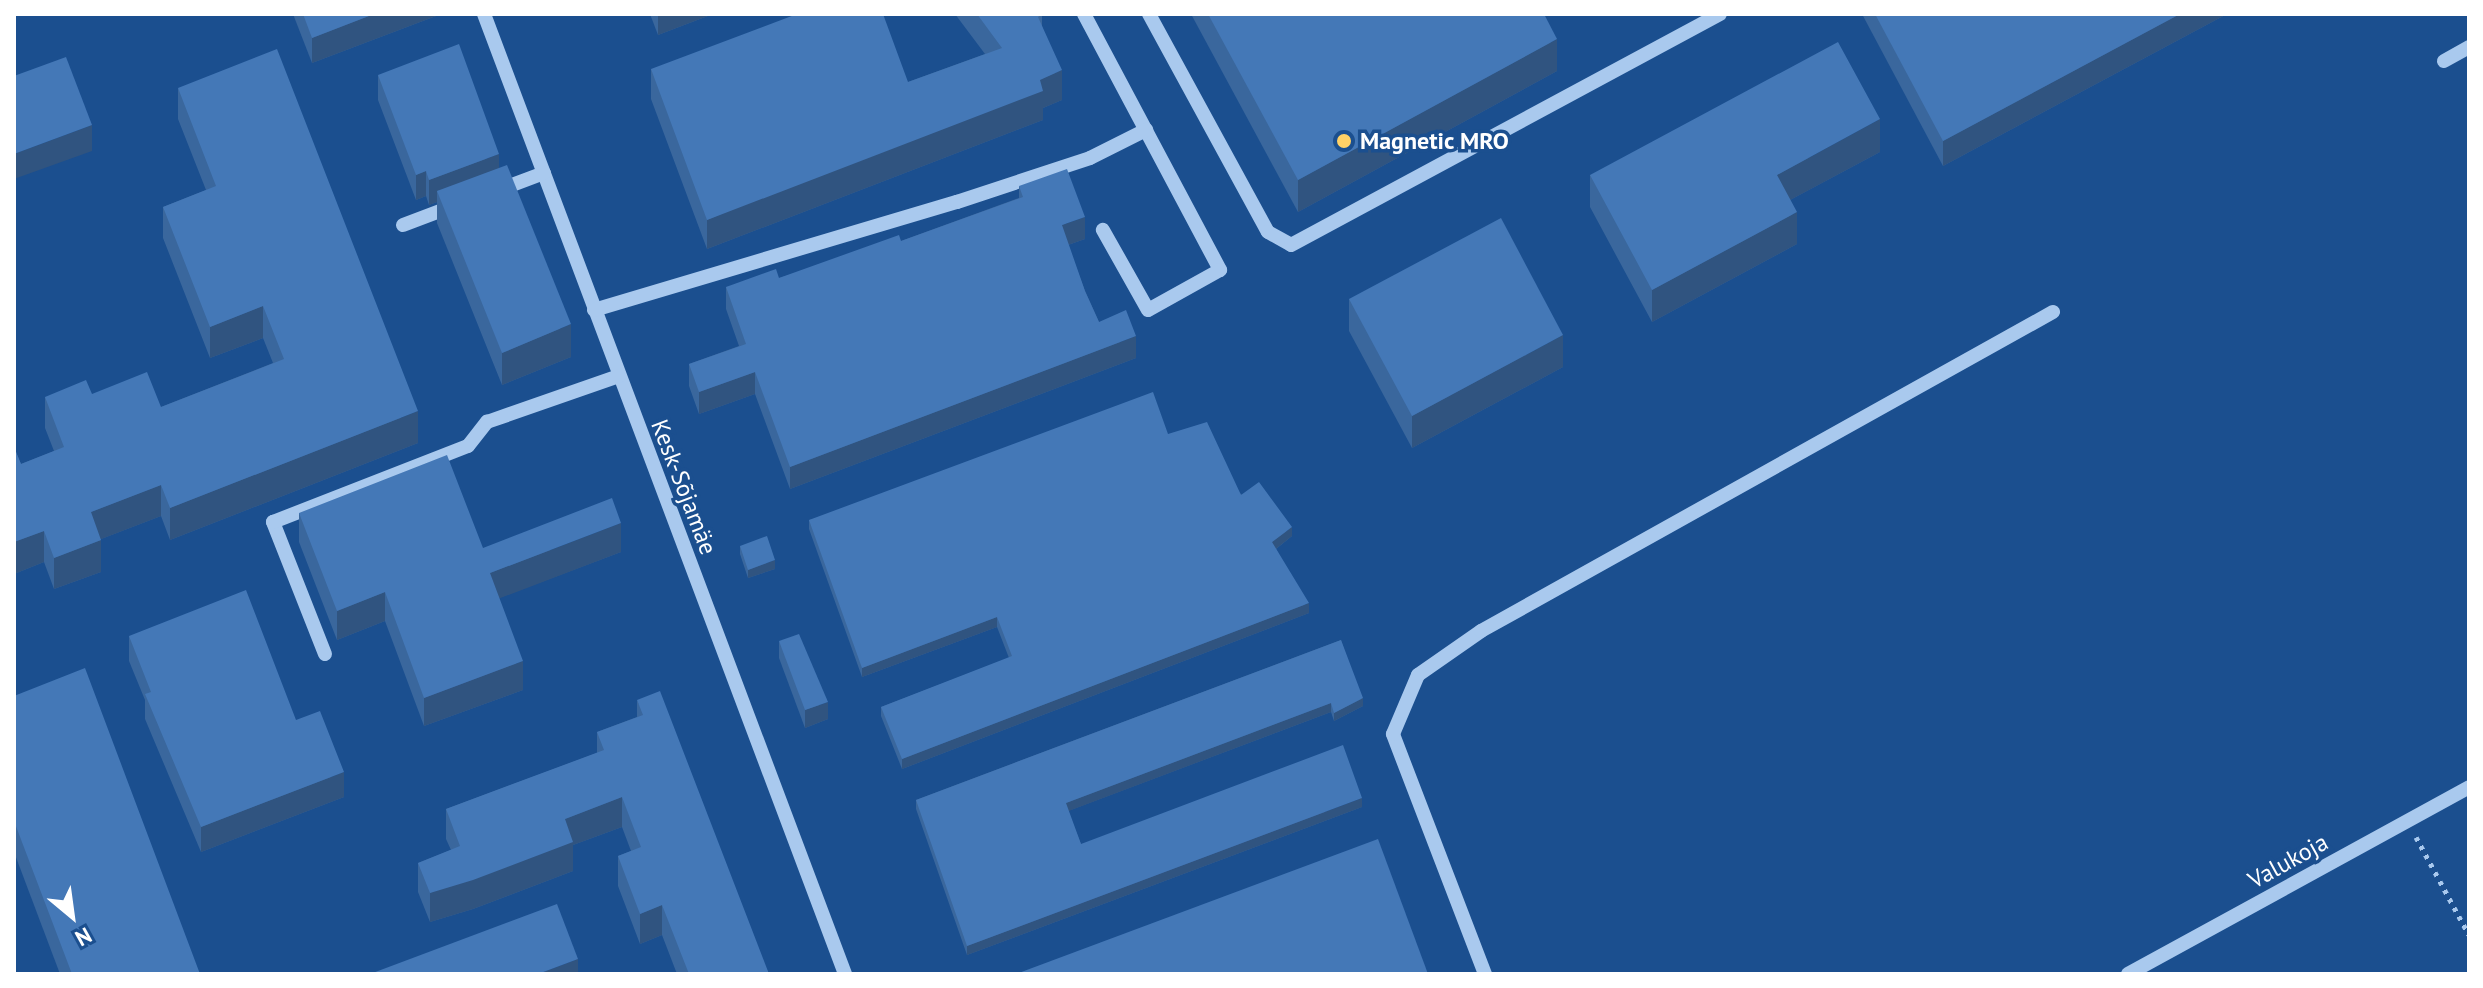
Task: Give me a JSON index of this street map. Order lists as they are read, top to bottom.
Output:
{
  "streets": {
    "street": ["Kesk-Sõjamäe", "Valukoja"]
  },
  "places": ["Magnetic MRO"],
  "north": "bottom right"
}
